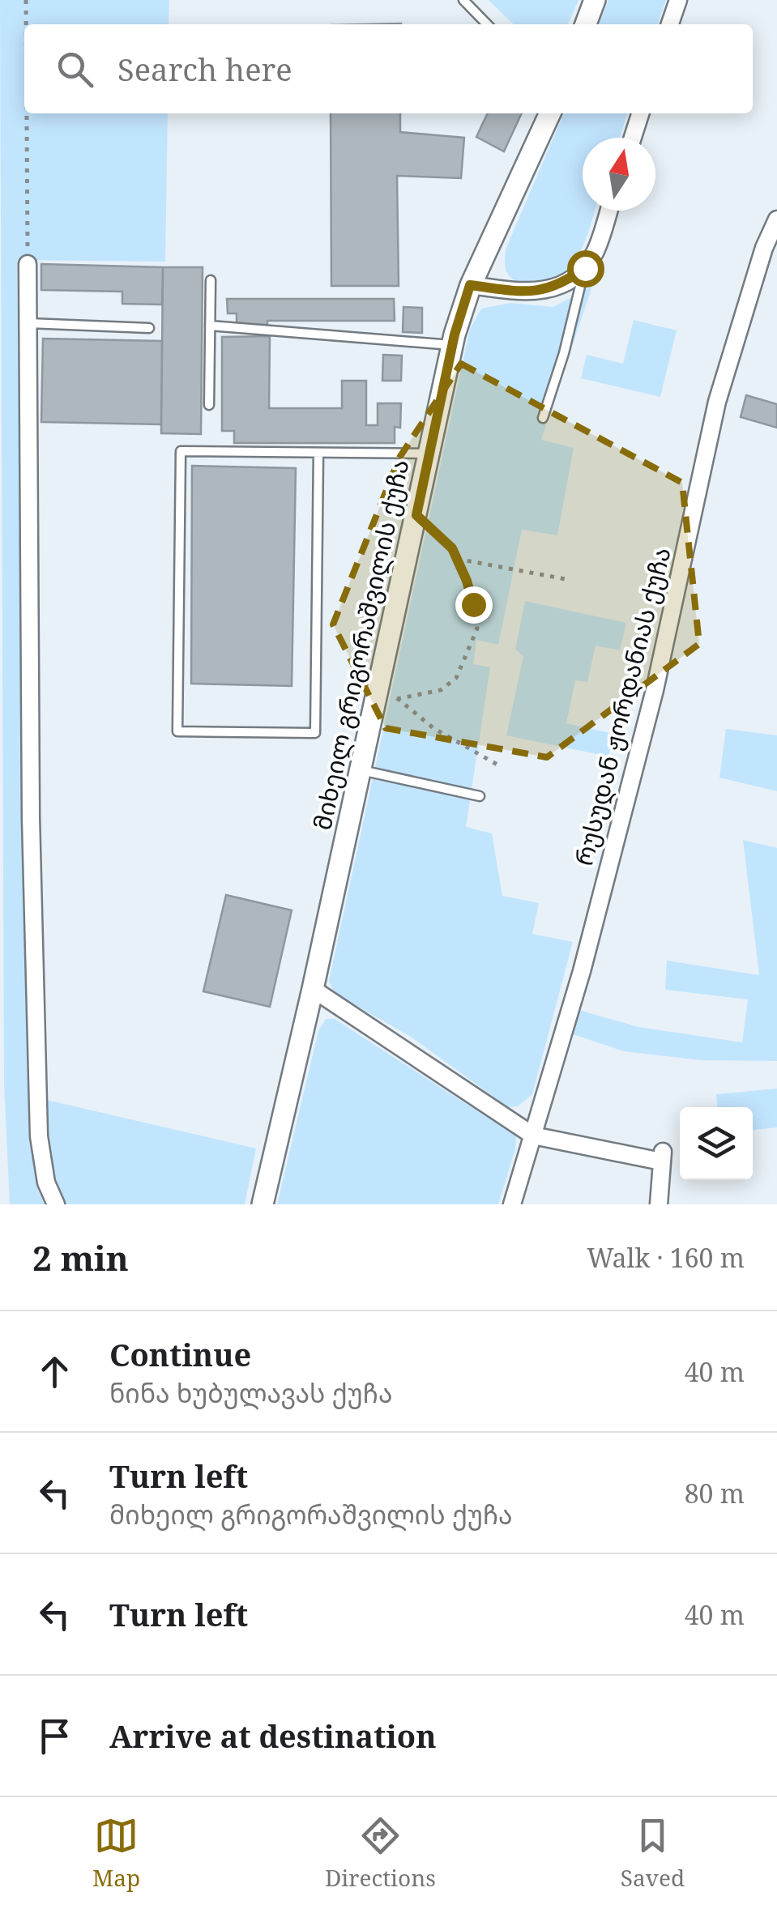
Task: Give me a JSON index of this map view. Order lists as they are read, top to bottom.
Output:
{
  "streets": {
    "street": ["მიხეილ გრიგორაშვილის ქუჩა", "რუსუდან ჟორდანიას ქუჩა"]
  },
  "north": "top",
  "page": {
    "search": "Search here",
    "heading": ["2 min", "Walk · 160 m"],
    "list": [
      ["Continue", "ნინა ხუბულავას ქუჩა", "40 m"],
      ["Turn left", "მიხეილ გრიგორაშვილის ქუჩა", "80 m"],
      ["Turn left", "40 m"],
      "Arrive at destination"
    ],
    "nav": ["Map", "Directions", "Saved"]
  }
}
